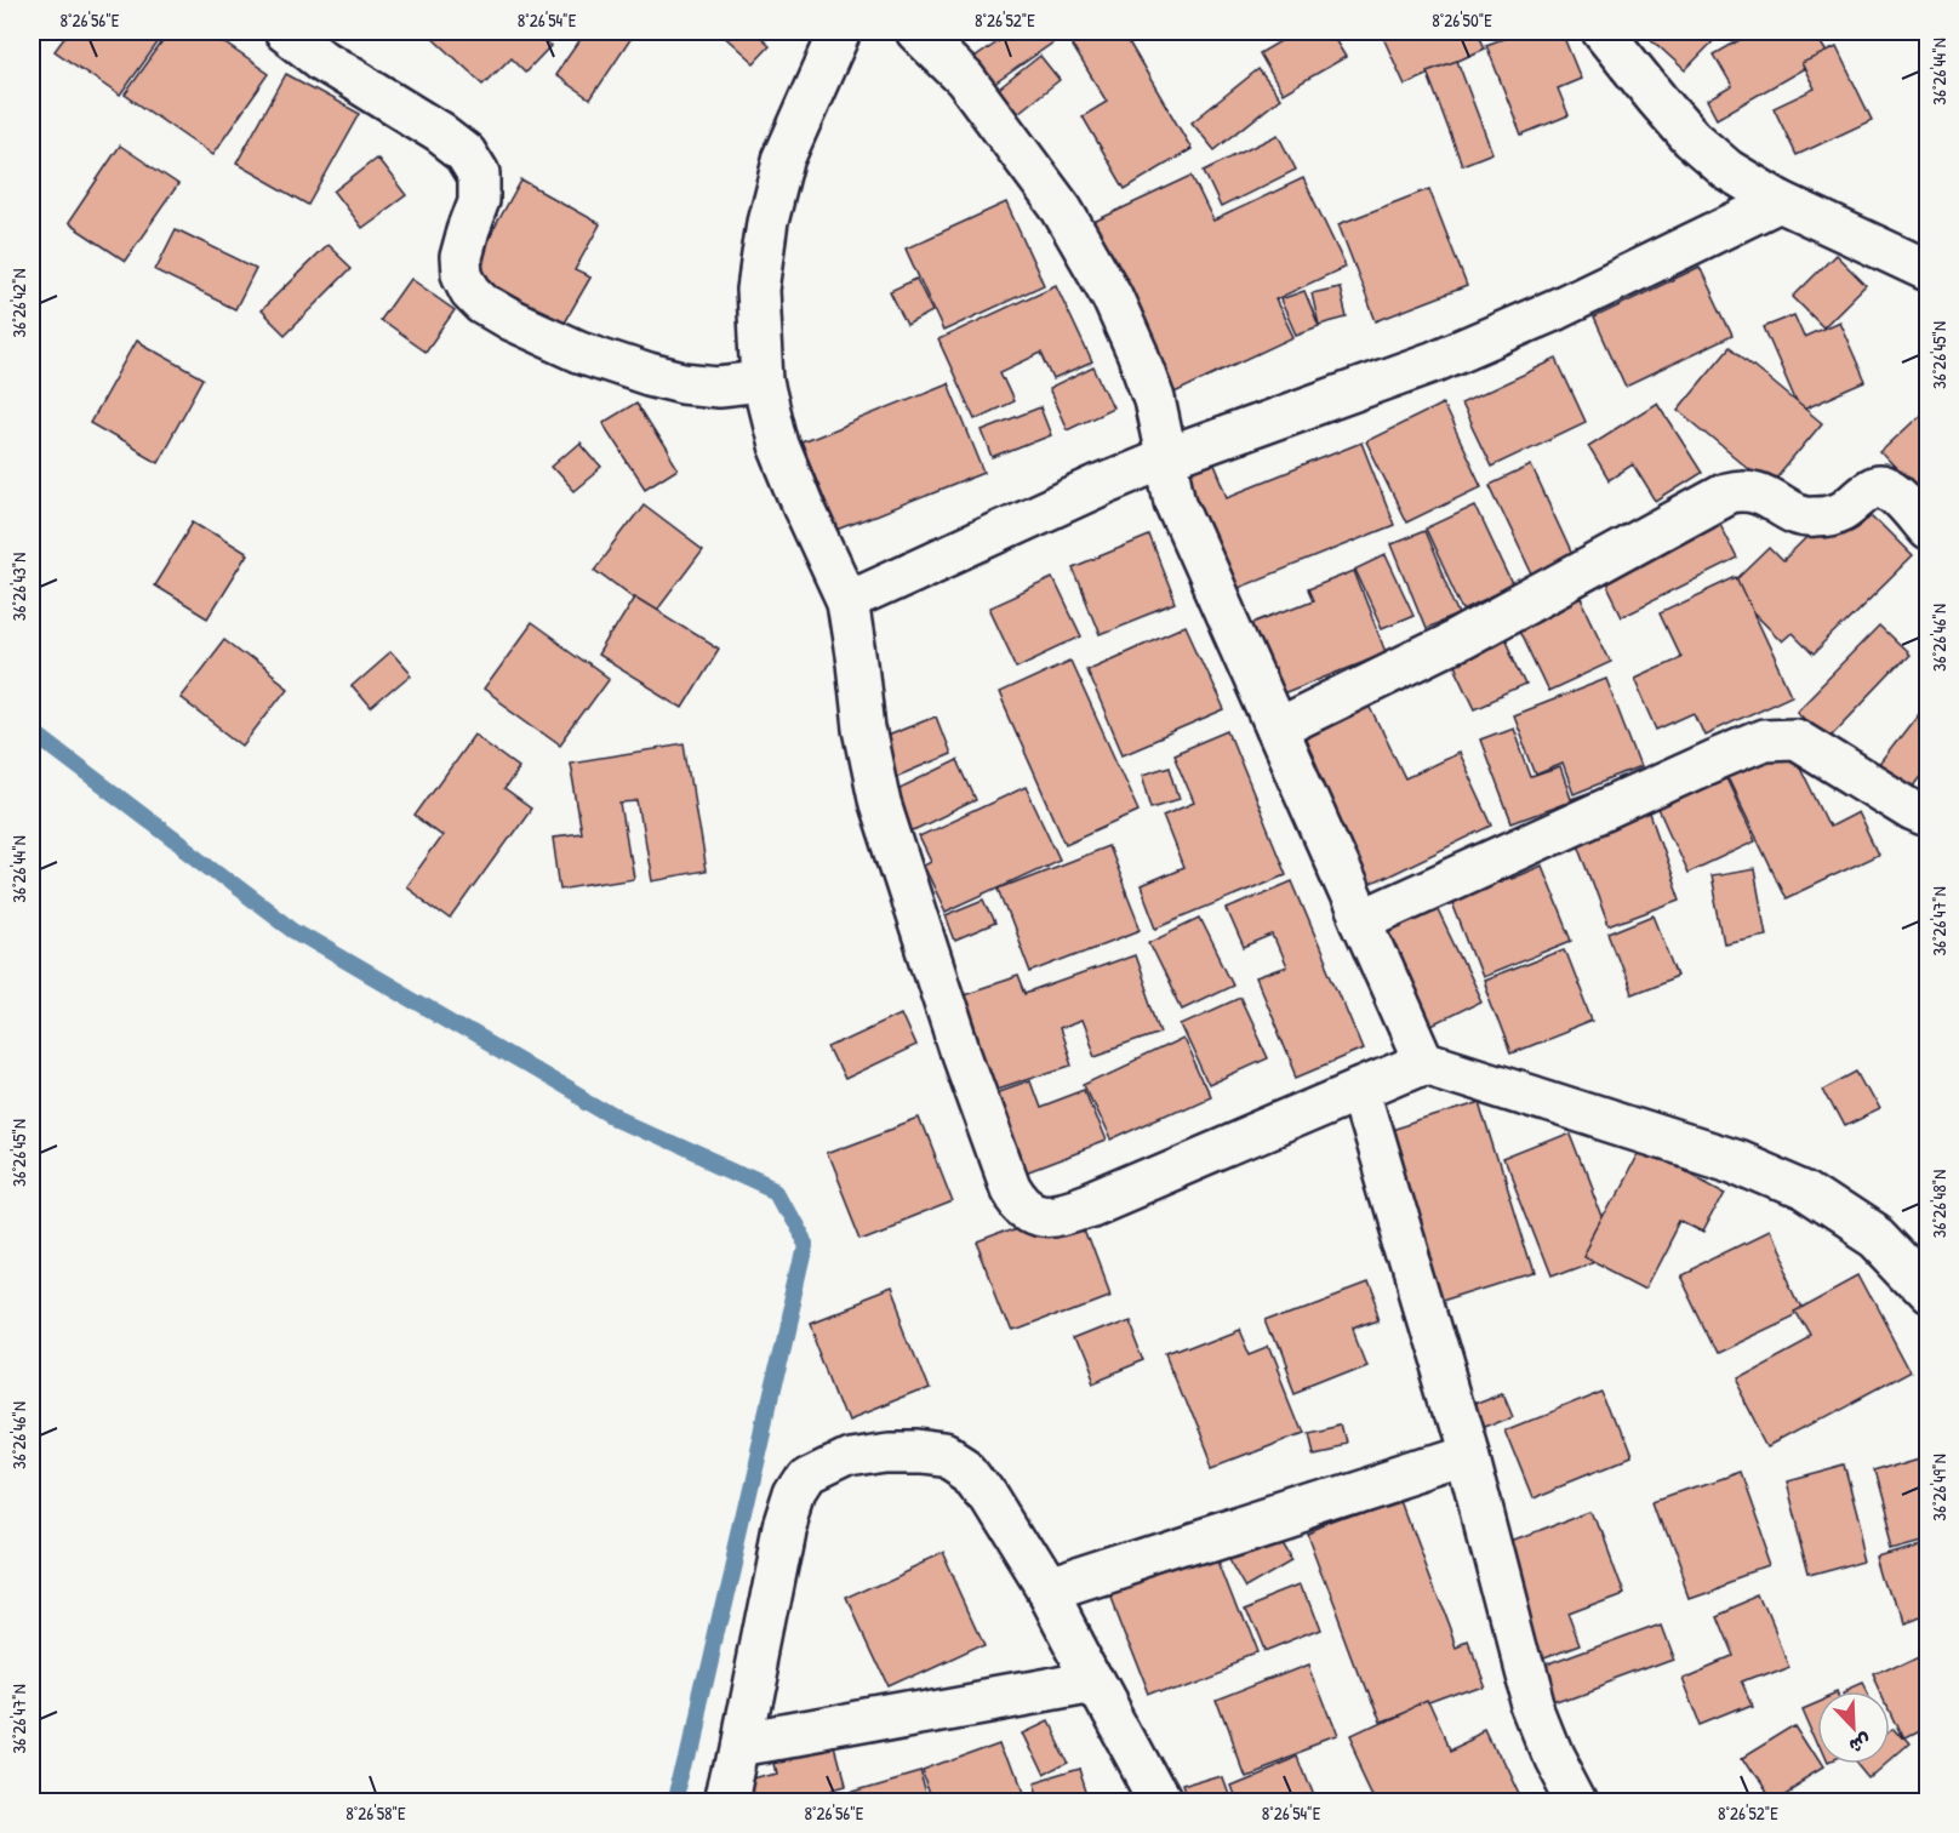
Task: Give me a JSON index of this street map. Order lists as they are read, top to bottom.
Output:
{
  "north": "bottom right",
  "coordinates": [
    "8°26'56\"E",
    "8°26'54\"E",
    "8°26'52\"E",
    "8°26'50\"E",
    "36°26'44\"N",
    "36°26'42\"N",
    "36°26'45\"N",
    "36°26'43\"N",
    "36°26'46\"N",
    "36°26'47\"N",
    "36°26'48\"N",
    "36°26'49\"N",
    "8°26'58\"E"
  ]
}
